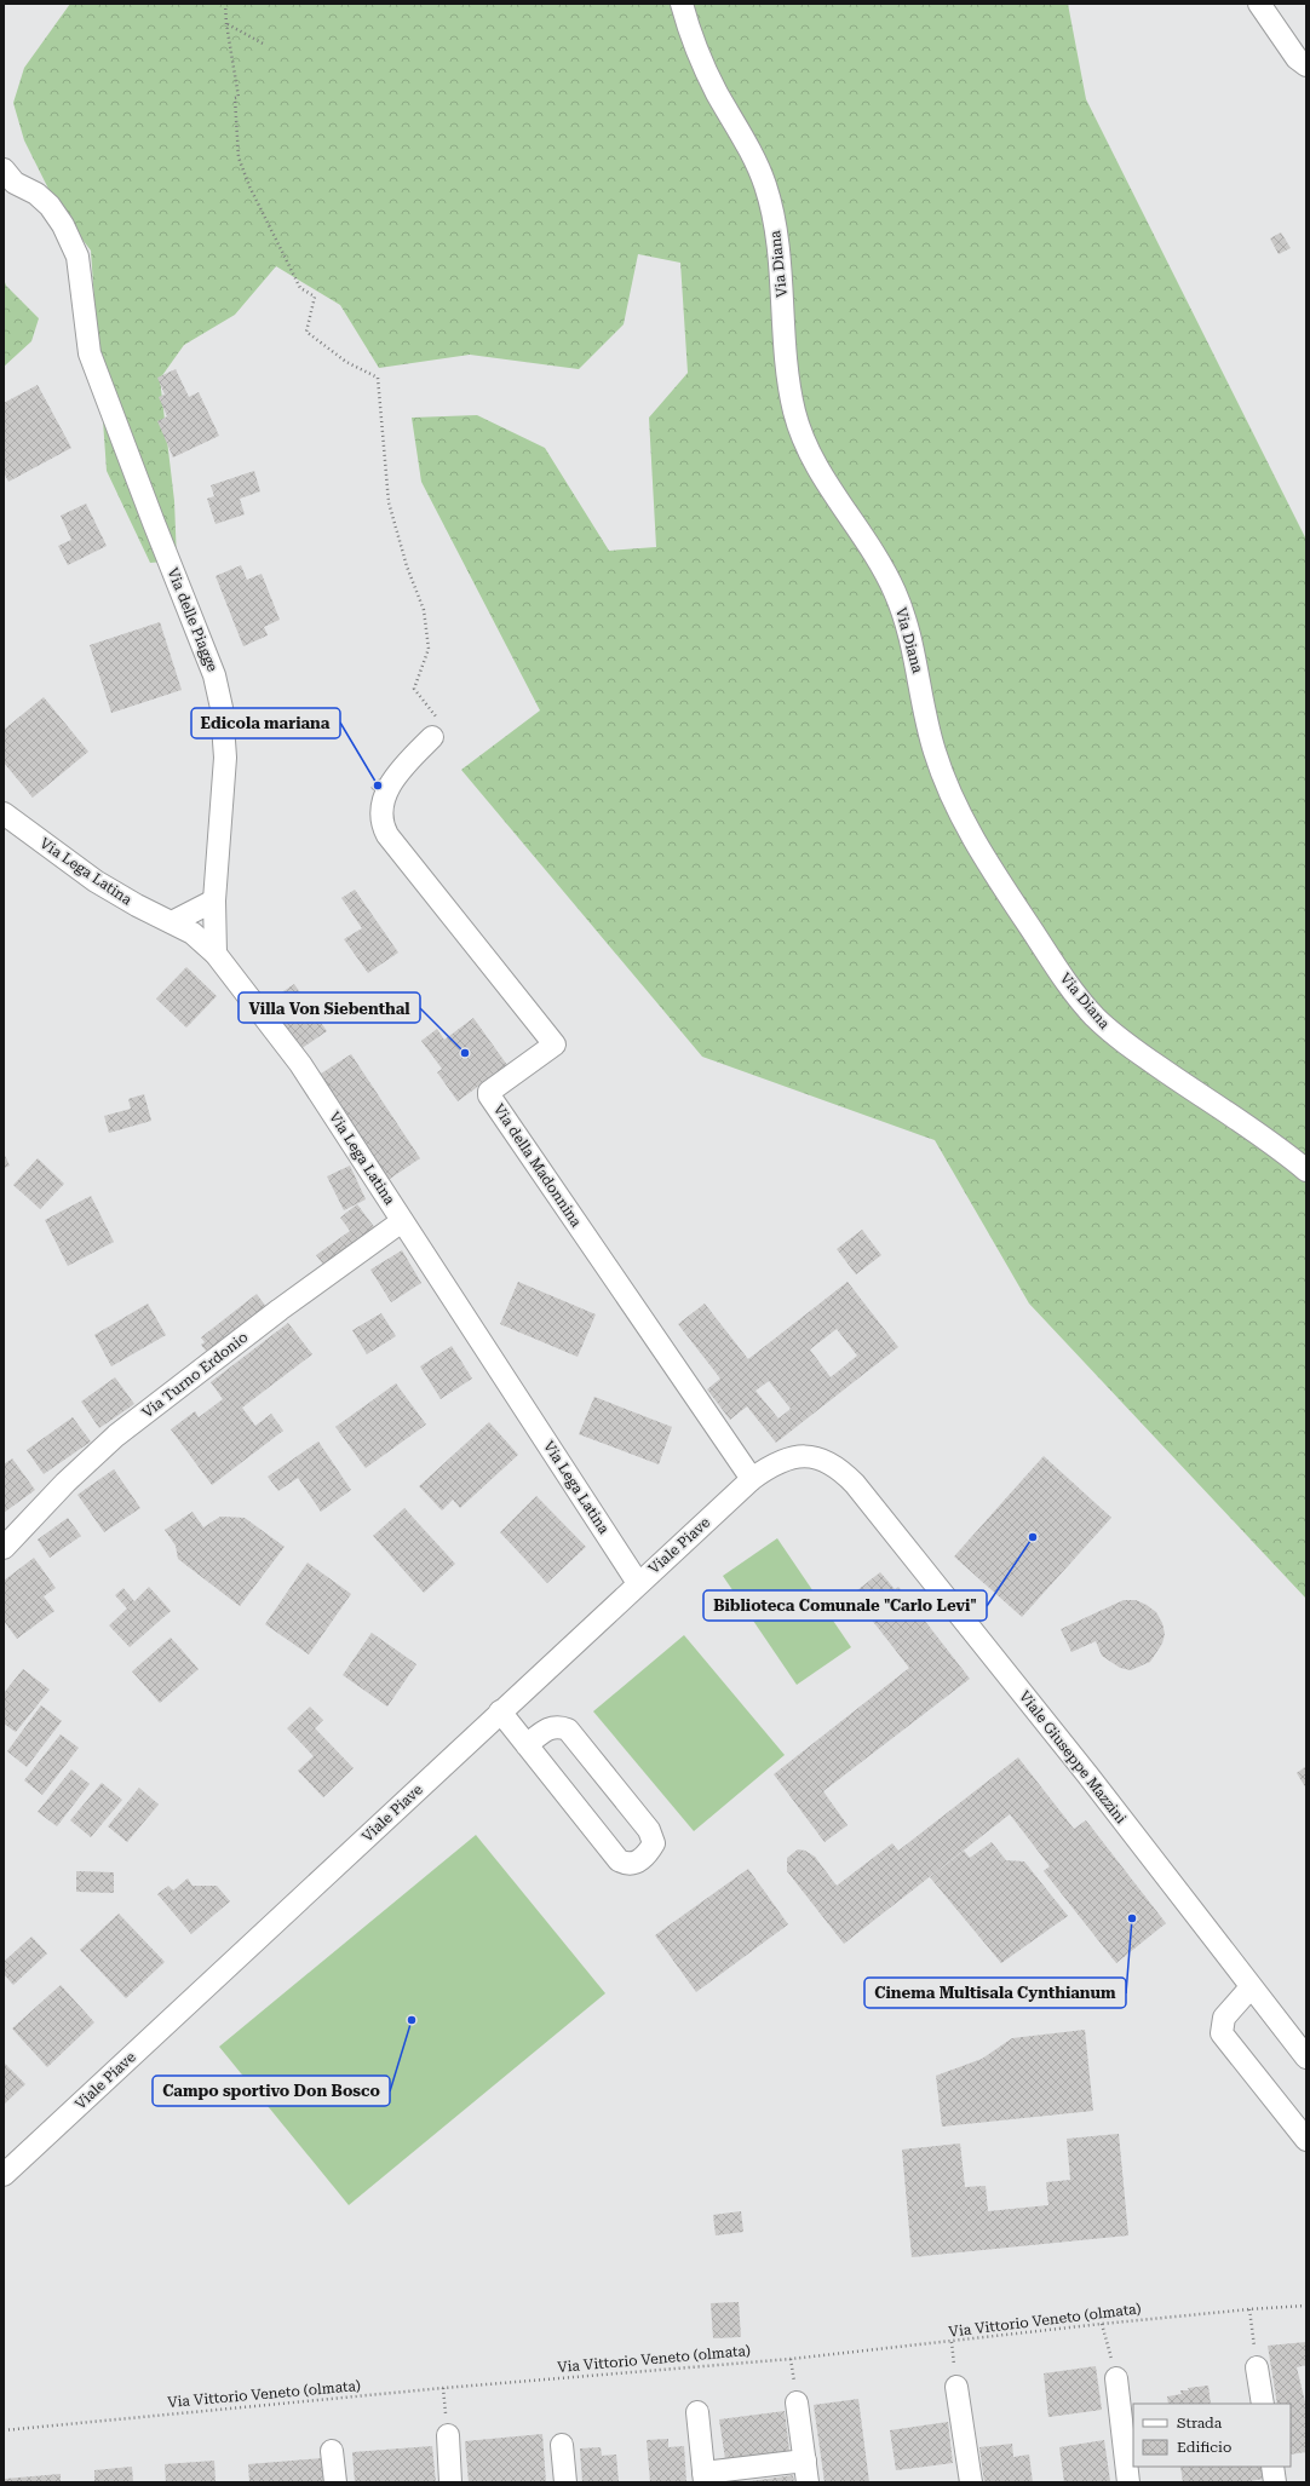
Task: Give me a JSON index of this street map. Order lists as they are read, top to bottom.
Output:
{
  "streets": {
    "street": [
      "Via Diana",
      "Via delle Piagge",
      "Via Lega Latina",
      "Via della Madonnina",
      "Via Turno Erdonio",
      "Viale Piave",
      "Viale Giuseppe Mazzini"
    ],
    "path": ["Via Vittorio Veneto (olmata)"]
  },
  "crossings": [
    ["Via delle Piagge", "Via Lega Latina"],
    ["Via Lega Latina", "Via Turno Erdonio"],
    ["Via Lega Latina", "Viale Piave"],
    ["Via della Madonnina", "Viale Piave"],
    ["Viale Piave", "Viale Giuseppe Mazzini"]
  ],
  "places": [
    "Edicola mariana",
    "Villa Von Siebenthal",
    "Biblioteca Comunale \"Carlo Levi\"",
    "Cinema Multisala Cynthianum",
    "Campo sportivo Don Bosco"
  ],
  "legend": ["Strada", "Edificio"]
}
